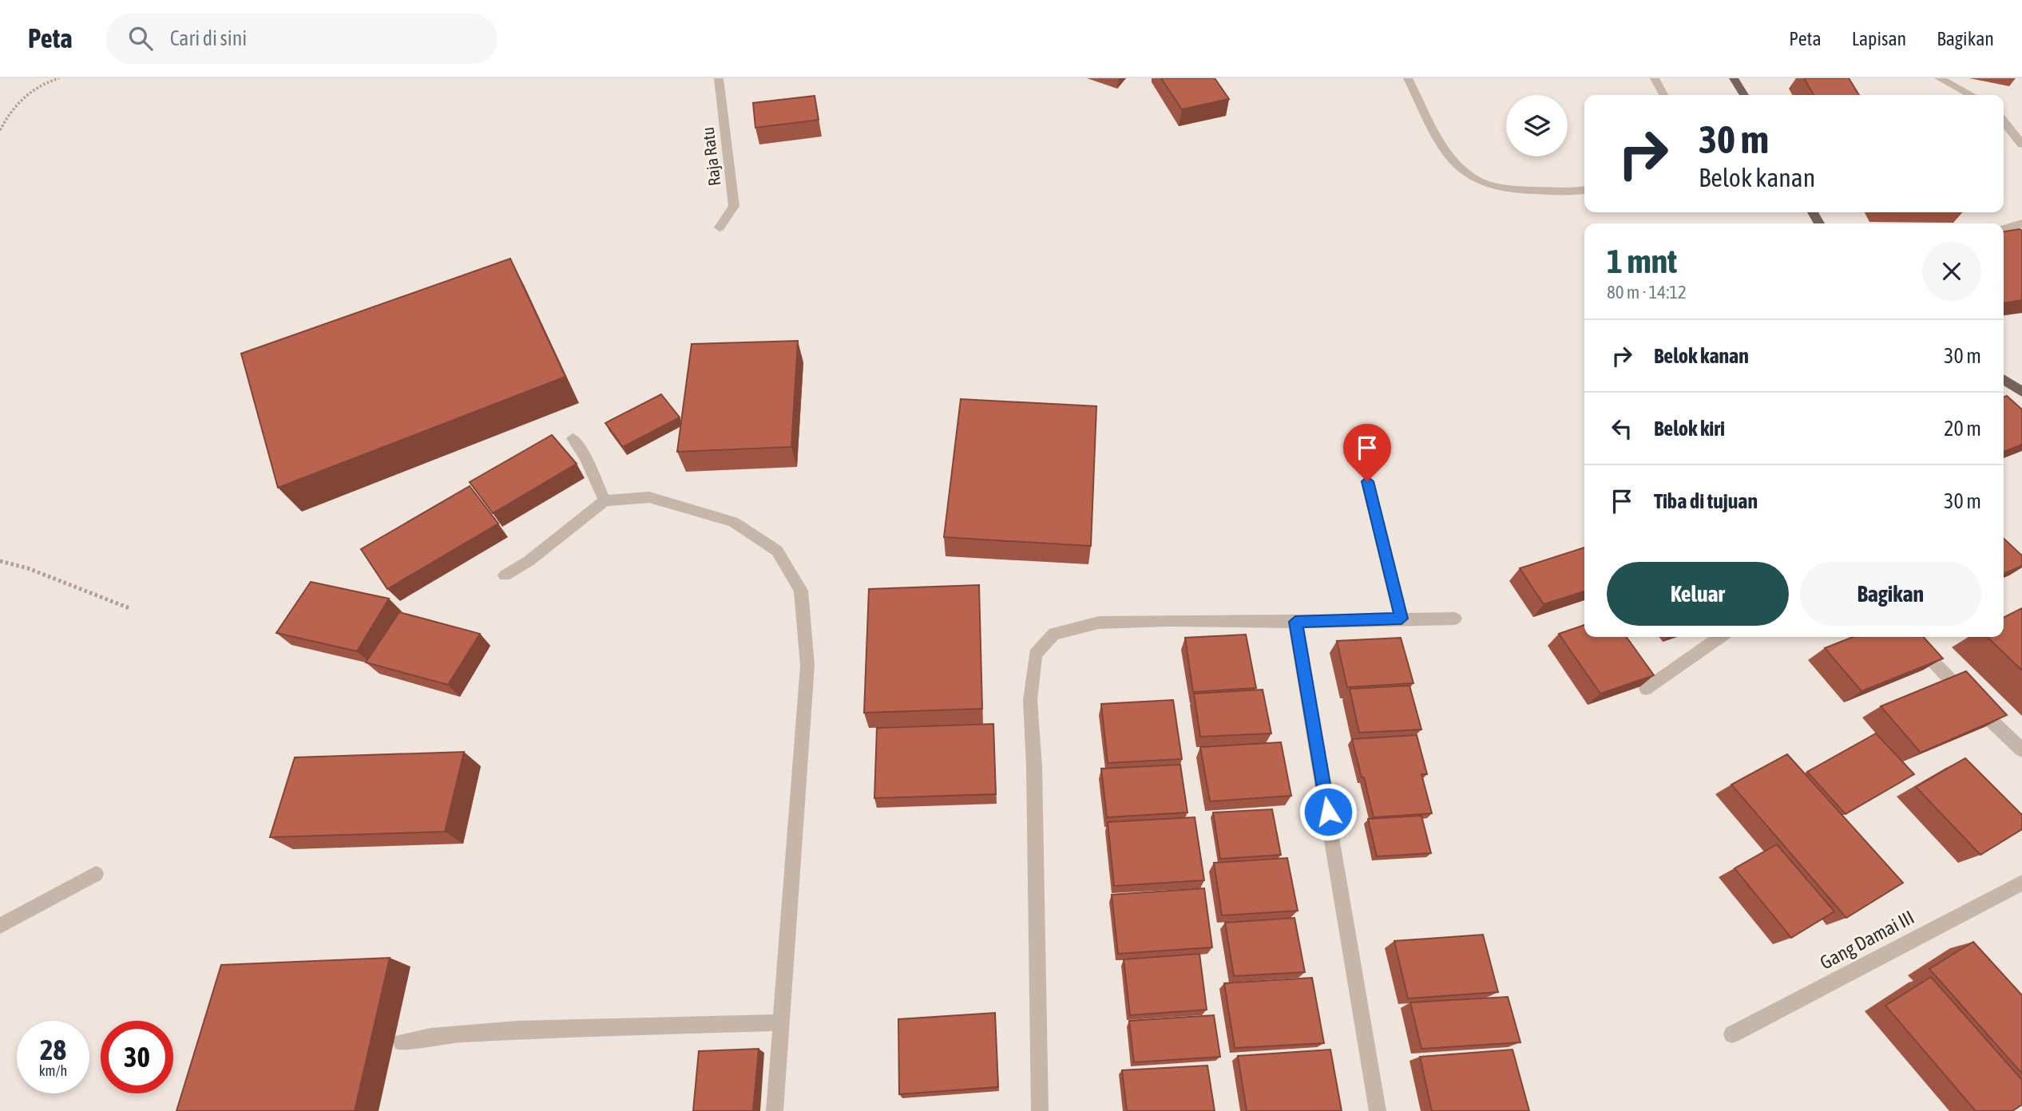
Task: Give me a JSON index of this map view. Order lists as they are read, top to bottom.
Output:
{
  "streets": {
    "street": ["Raja Ratu", "Gang Damai III"]
  },
  "page": {
    "header": "Peta",
    "search": "Cari di sini",
    "nav": ["Peta", "Lapisan", "Bagikan"],
    "turn": ["30 m", "Belok kanan"],
    "heading": ["1 mnt", "80 m · 14:12"],
    "list": [
      {
        "name": "Belok kanan",
        "value": "30 m"
      },
      {
        "name": "Belok kiri",
        "value": "20 m"
      },
      {
        "name": "Tiba di tujuan",
        "value": "30 m"
      }
    ],
    "buttons": ["Keluar", "Bagikan"],
    "speed": "28 km/h",
    "limit": "30"
  }
}
